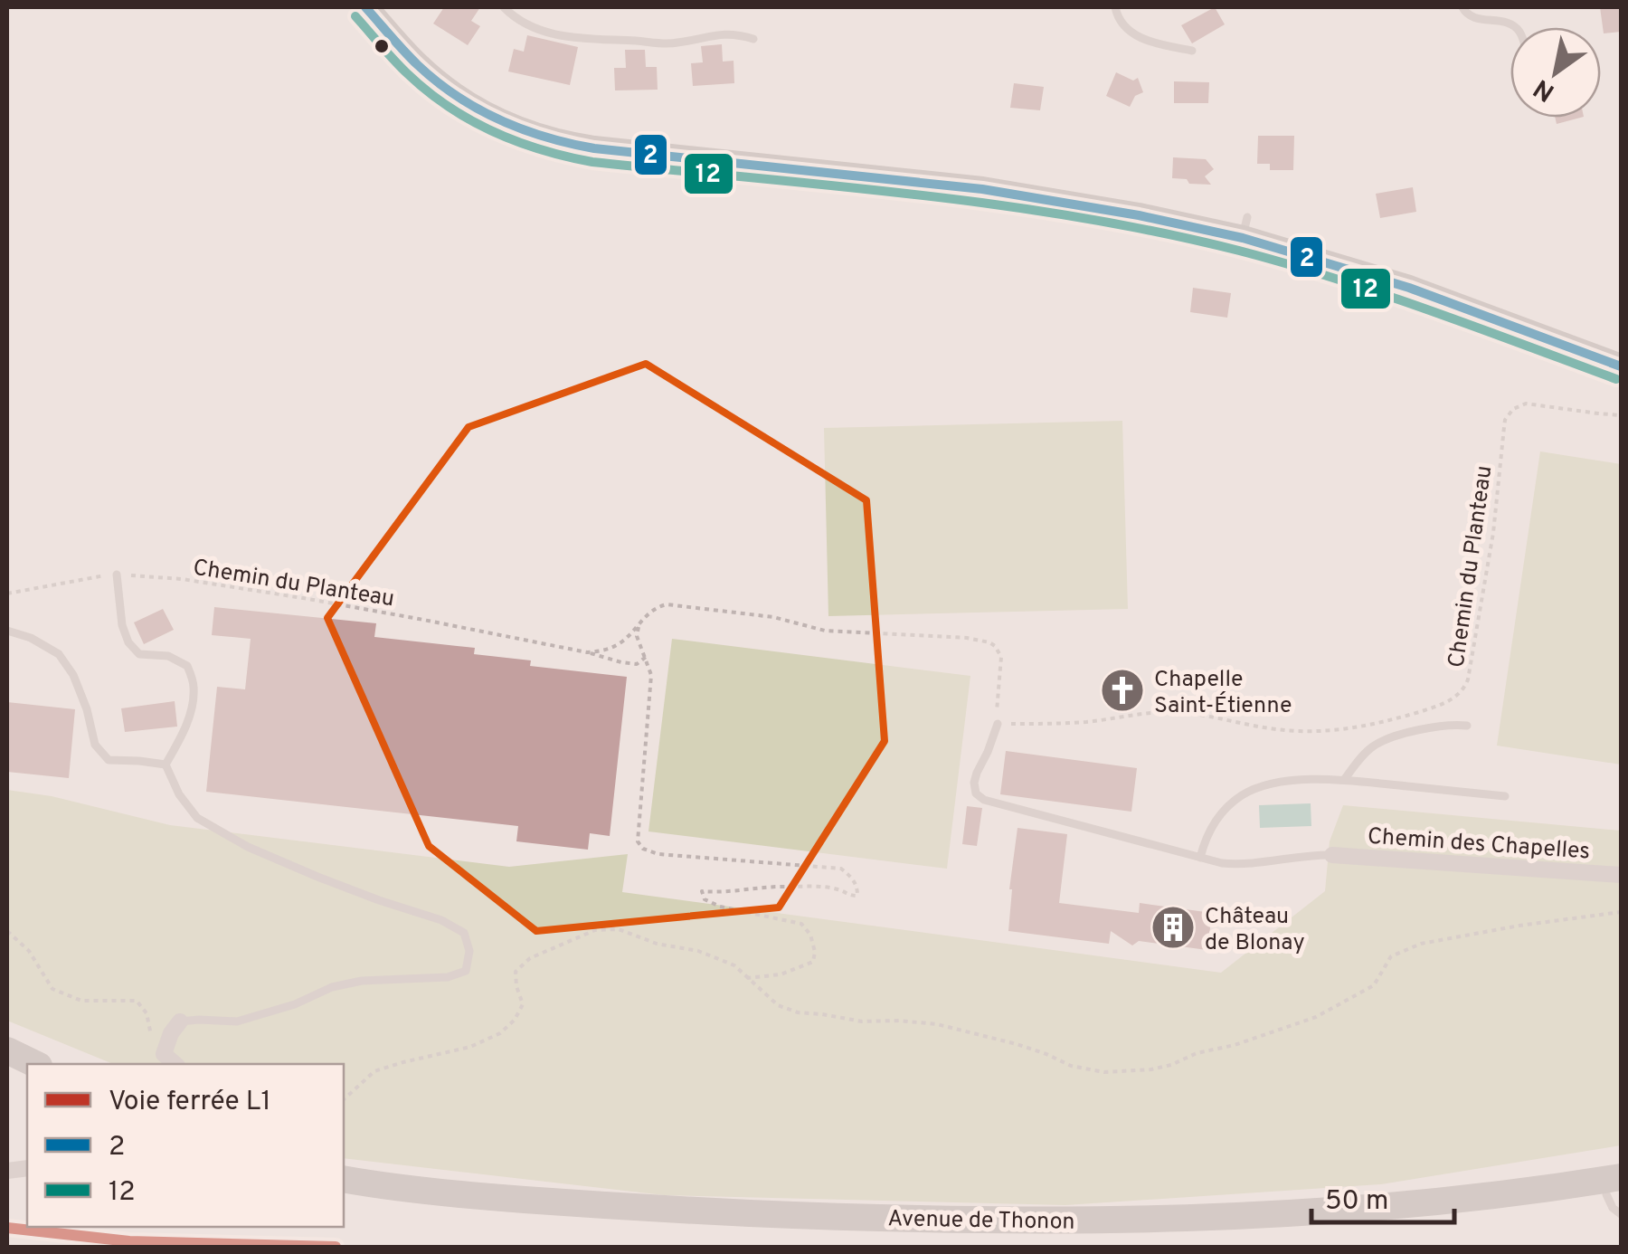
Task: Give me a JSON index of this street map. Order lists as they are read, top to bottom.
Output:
{
  "streets": {
    "main road": ["Avenue de Thonon"],
    "street": ["Chemin des Chapelles"],
    "path": ["Chemin du Planteau"]
  },
  "places": {
    "church": ["Chapelle Saint-Étienne"],
    "building": ["Château de Blonay"]
  },
  "lines": ["transit line 2", "transit line 12", "rail line L1"],
  "legend": ["Voie ferrée L1", "2", "12"],
  "scale_bar": "50 m",
  "north": "bottom left"
}
